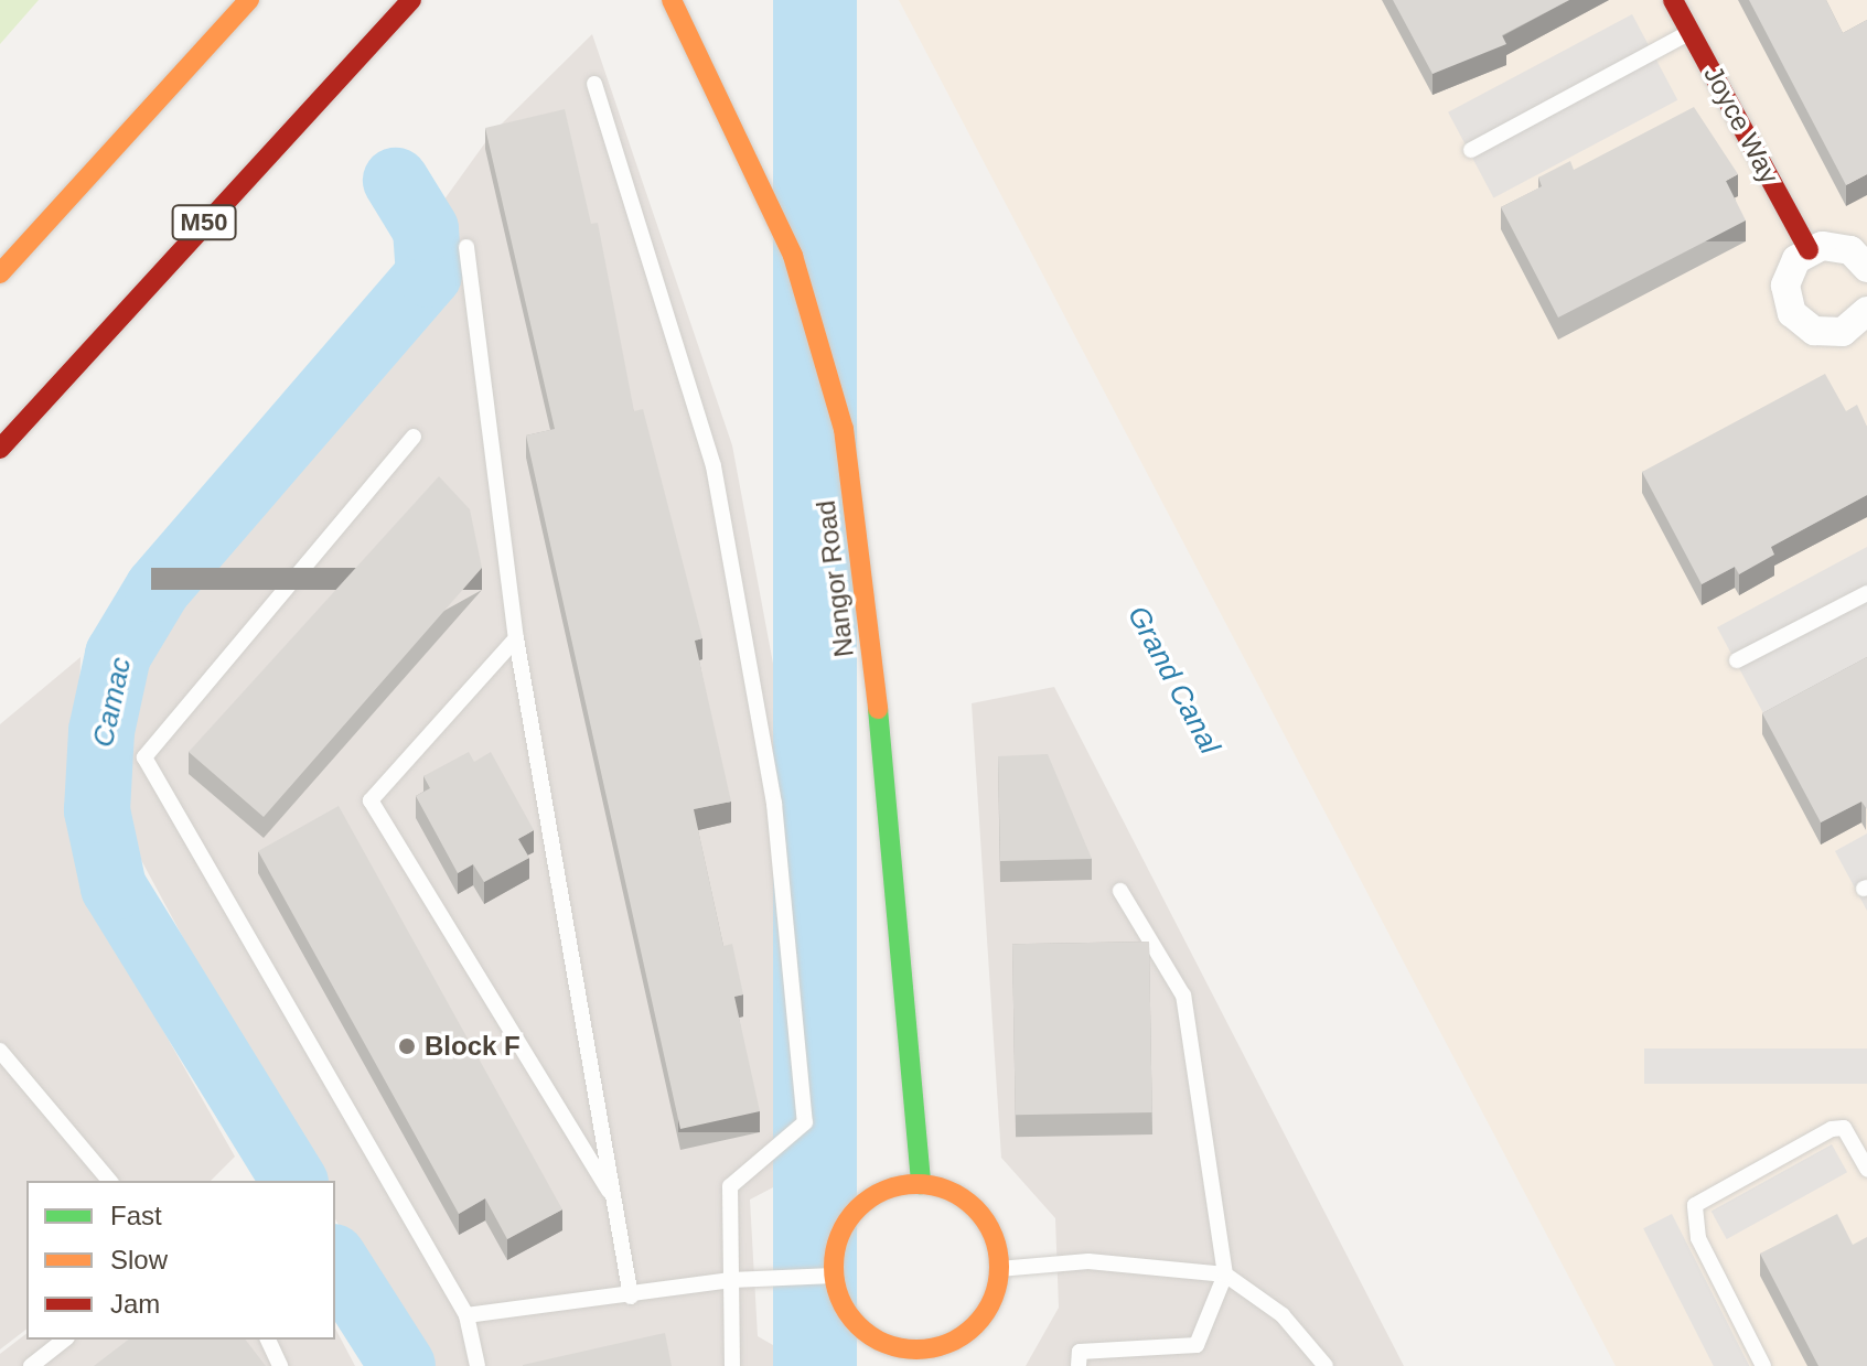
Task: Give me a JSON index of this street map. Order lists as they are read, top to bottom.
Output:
{
  "streets": {
    "main road": ["Joyce Way", "M50", "Nangor Road"]
  },
  "water": ["Grand Canal", "Camac"],
  "places": ["Block F"],
  "legend": ["Fast", "Slow", "Jam"]
}
